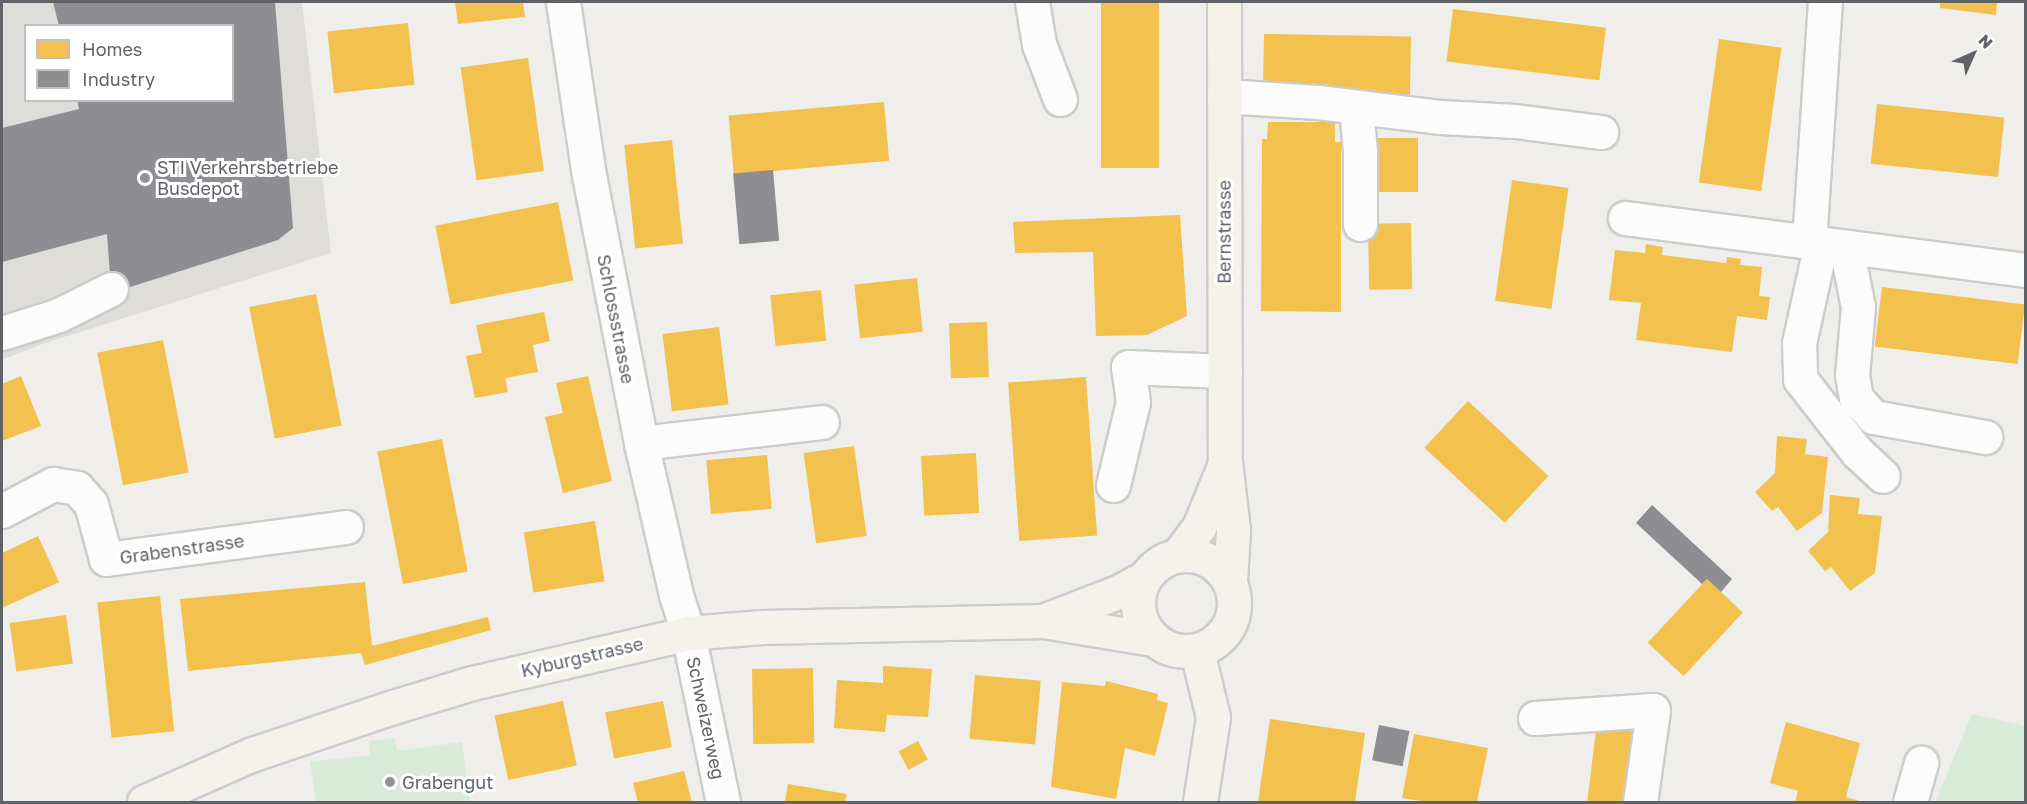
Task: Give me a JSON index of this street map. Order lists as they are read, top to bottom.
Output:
{
  "streets": {
    "main road": ["Bernstrasse", "Kyburgstrasse"],
    "street": ["Schlossstrasse", "Grabenstrasse", "Schweizerweg"]
  },
  "crossings": [
    ["Bernstrasse", "Kyburgstrasse"],
    ["Schlossstrasse", "Kyburgstrasse"],
    ["Schlossstrasse", "Schweizerweg"],
    ["Kyburgstrasse", "Schweizerweg"]
  ],
  "places": ["STI Verkehrsbetriebe Busdepot", "Grabengut"],
  "legend": ["Homes", "Industry"],
  "north": "top right"
}
